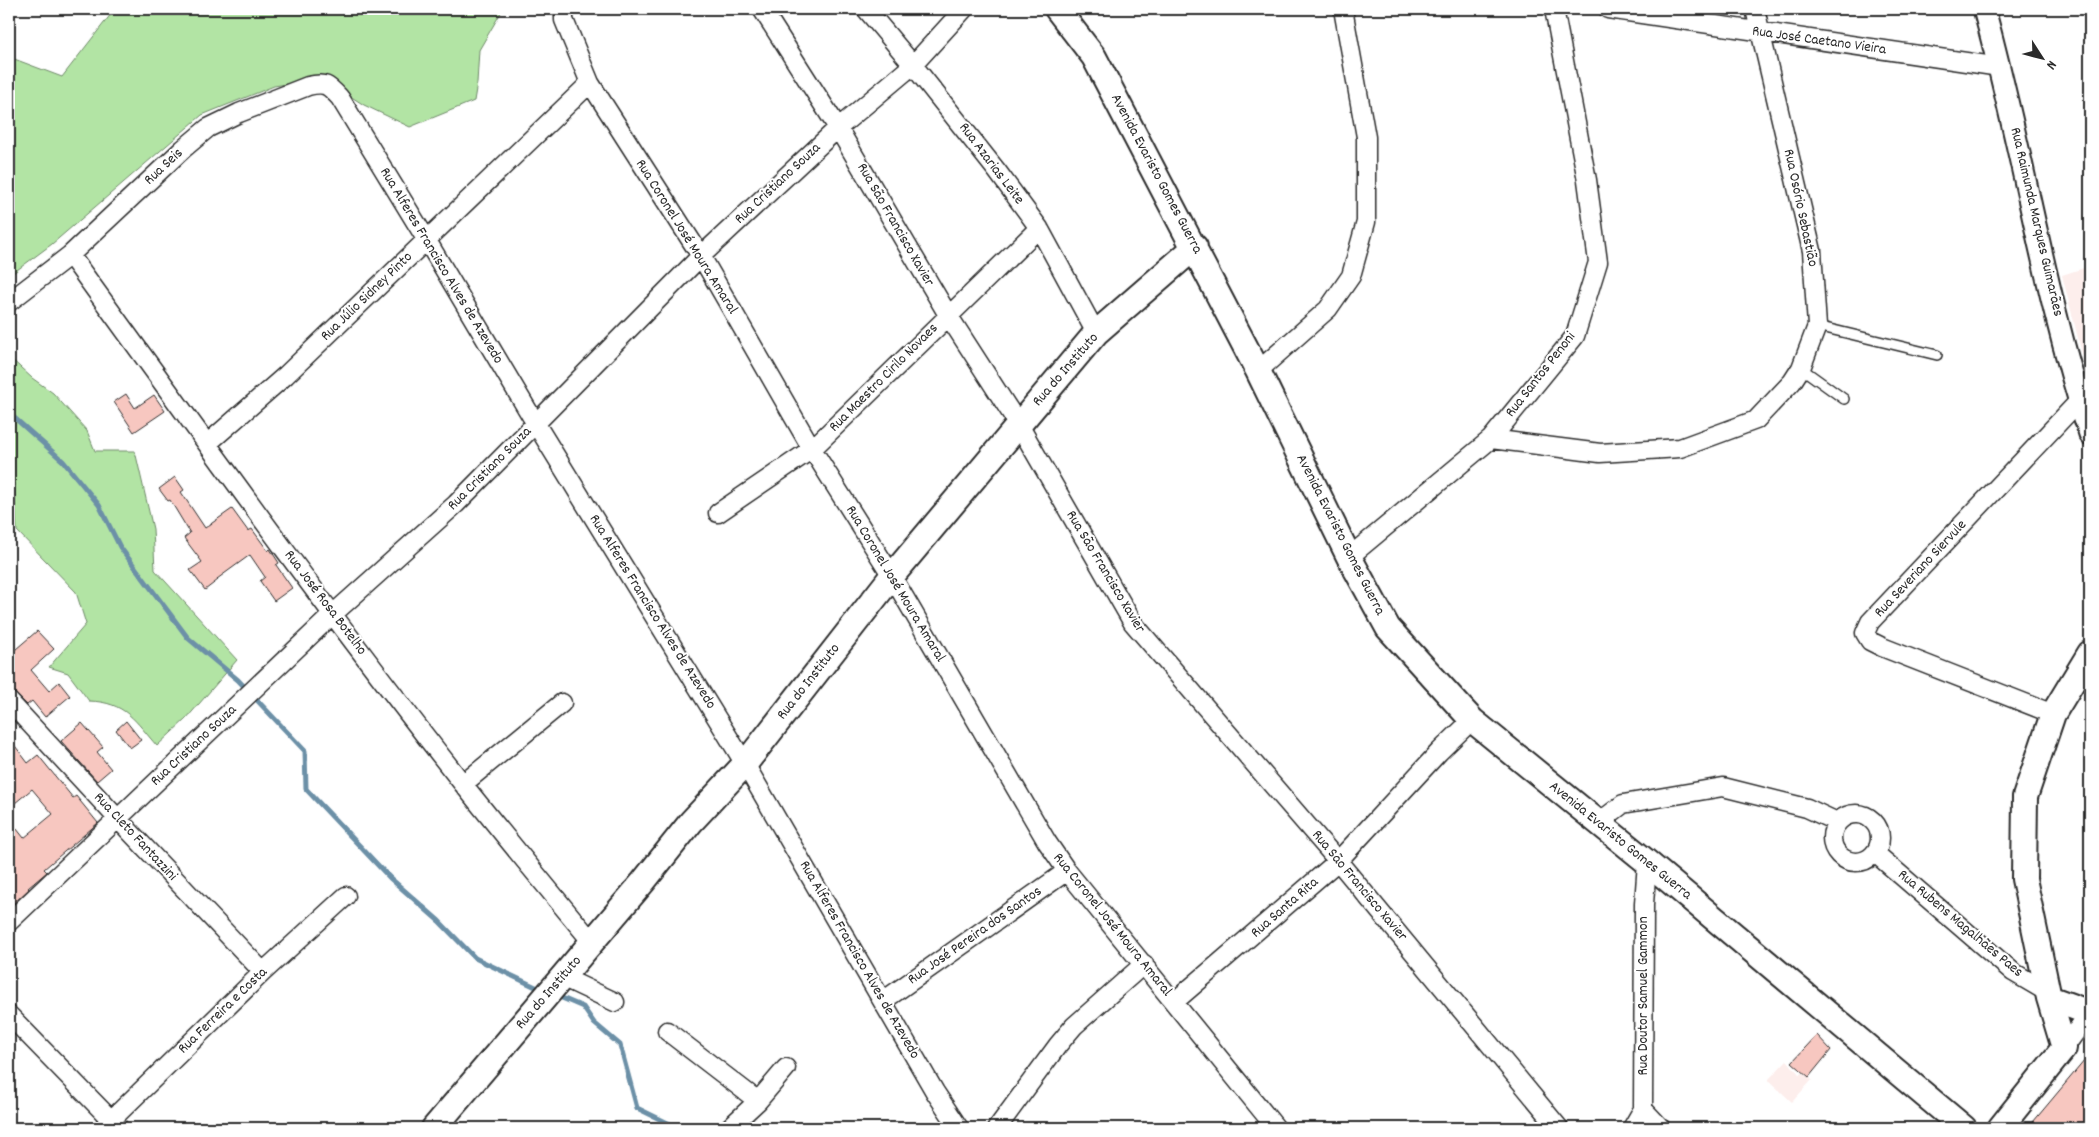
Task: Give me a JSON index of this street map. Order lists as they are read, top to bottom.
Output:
{
  "streets": {
    "main road": ["Avenida Evaristo Gomes Guerra", "Rua do Instituto"],
    "street": [
      "Rua José Caetano Vieira",
      "Rua Azarias Leite",
      "Rua Seis",
      "Rua Cristiano Souza",
      "Rua Osório Sebastião",
      "Rua Raimunda Marques Guimarães",
      "Rua São Francisco Xavier",
      "Rua Coronel José Moura Amaral",
      "Rua Alferes Francisco Alves de Azevedo",
      "Rua Júlio Sidney Pinto",
      "Rua Santos Penoni",
      "Rua Maestro Cirilo Novaes",
      "Rua Severiano Siervule",
      "Rua José Rosa Botelho",
      "Rua Cleto Fantazzini",
      "Rua Santa Rita",
      "Rua Rubens Magalhães Paes",
      "Rua José Pereira dos Santos",
      "Rua Doutor Samuel Gammon",
      "Rua Ferreira e Costa"
    ]
  },
  "crossings": [
    ["Rua José Caetano Vieira", "Rua Osório Sebastião"],
    ["Rua José Caetano Vieira", "Rua Raimunda Marques Guimarães"],
    ["Rua Azarias Leite", "Rua Cristiano Souza"],
    ["Rua Azarias Leite", "Rua do Instituto"],
    ["Rua Azarias Leite", "Rua Maestro Cirilo Novaes"],
    ["Rua Seis", "Rua Alferes Francisco Alves de Azevedo"],
    ["Rua Seis", "Rua José Rosa Botelho"],
    ["Avenida Evaristo Gomes Guerra", "Rua do Instituto"],
    ["Avenida Evaristo Gomes Guerra", "Rua Santos Penoni"],
    ["Avenida Evaristo Gomes Guerra", "Rua Santa Rita"],
    ["Avenida Evaristo Gomes Guerra", "Rua Doutor Samuel Gammon"],
    ["Rua Cristiano Souza", "Rua São Francisco Xavier"],
    ["Rua Cristiano Souza", "Rua Coronel José Moura Amaral"],
    ["Rua Cristiano Souza", "Rua Alferes Francisco Alves de Azevedo"],
    ["Rua Cristiano Souza", "Rua José Rosa Botelho"],
    ["Rua Cristiano Souza", "Rua Cleto Fantazzini"],
    ["Rua Osório Sebastião", "Rua Santos Penoni"],
    ["Rua Raimunda Marques Guimarães", "Rua Severiano Siervule"],
    ["Rua São Francisco Xavier", "Rua do Instituto"],
    ["Rua São Francisco Xavier", "Rua Maestro Cirilo Novaes"],
    ["Rua São Francisco Xavier", "Rua Santa Rita"],
    ["Rua Coronel José Moura Amaral", "Rua Júlio Sidney Pinto"],
    ["Rua Coronel José Moura Amaral", "Rua do Instituto"],
    ["Rua Coronel José Moura Amaral", "Rua Maestro Cirilo Novaes"],
    ["Rua Coronel José Moura Amaral", "Rua Santa Rita"],
    ["Rua Coronel José Moura Amaral", "Rua José Pereira dos Santos"],
    ["Rua Alferes Francisco Alves de Azevedo", "Rua Júlio Sidney Pinto"],
    ["Rua Alferes Francisco Alves de Azevedo", "Rua do Instituto"],
    ["Rua Alferes Francisco Alves de Azevedo", "Rua José Pereira dos Santos"],
    ["Rua Júlio Sidney Pinto", "Rua José Rosa Botelho"],
    ["Rua do Instituto", "Rua José Rosa Botelho"],
    ["Rua Cleto Fantazzini", "Rua Ferreira e Costa"]
  ],
  "north": "bottom right"
}
